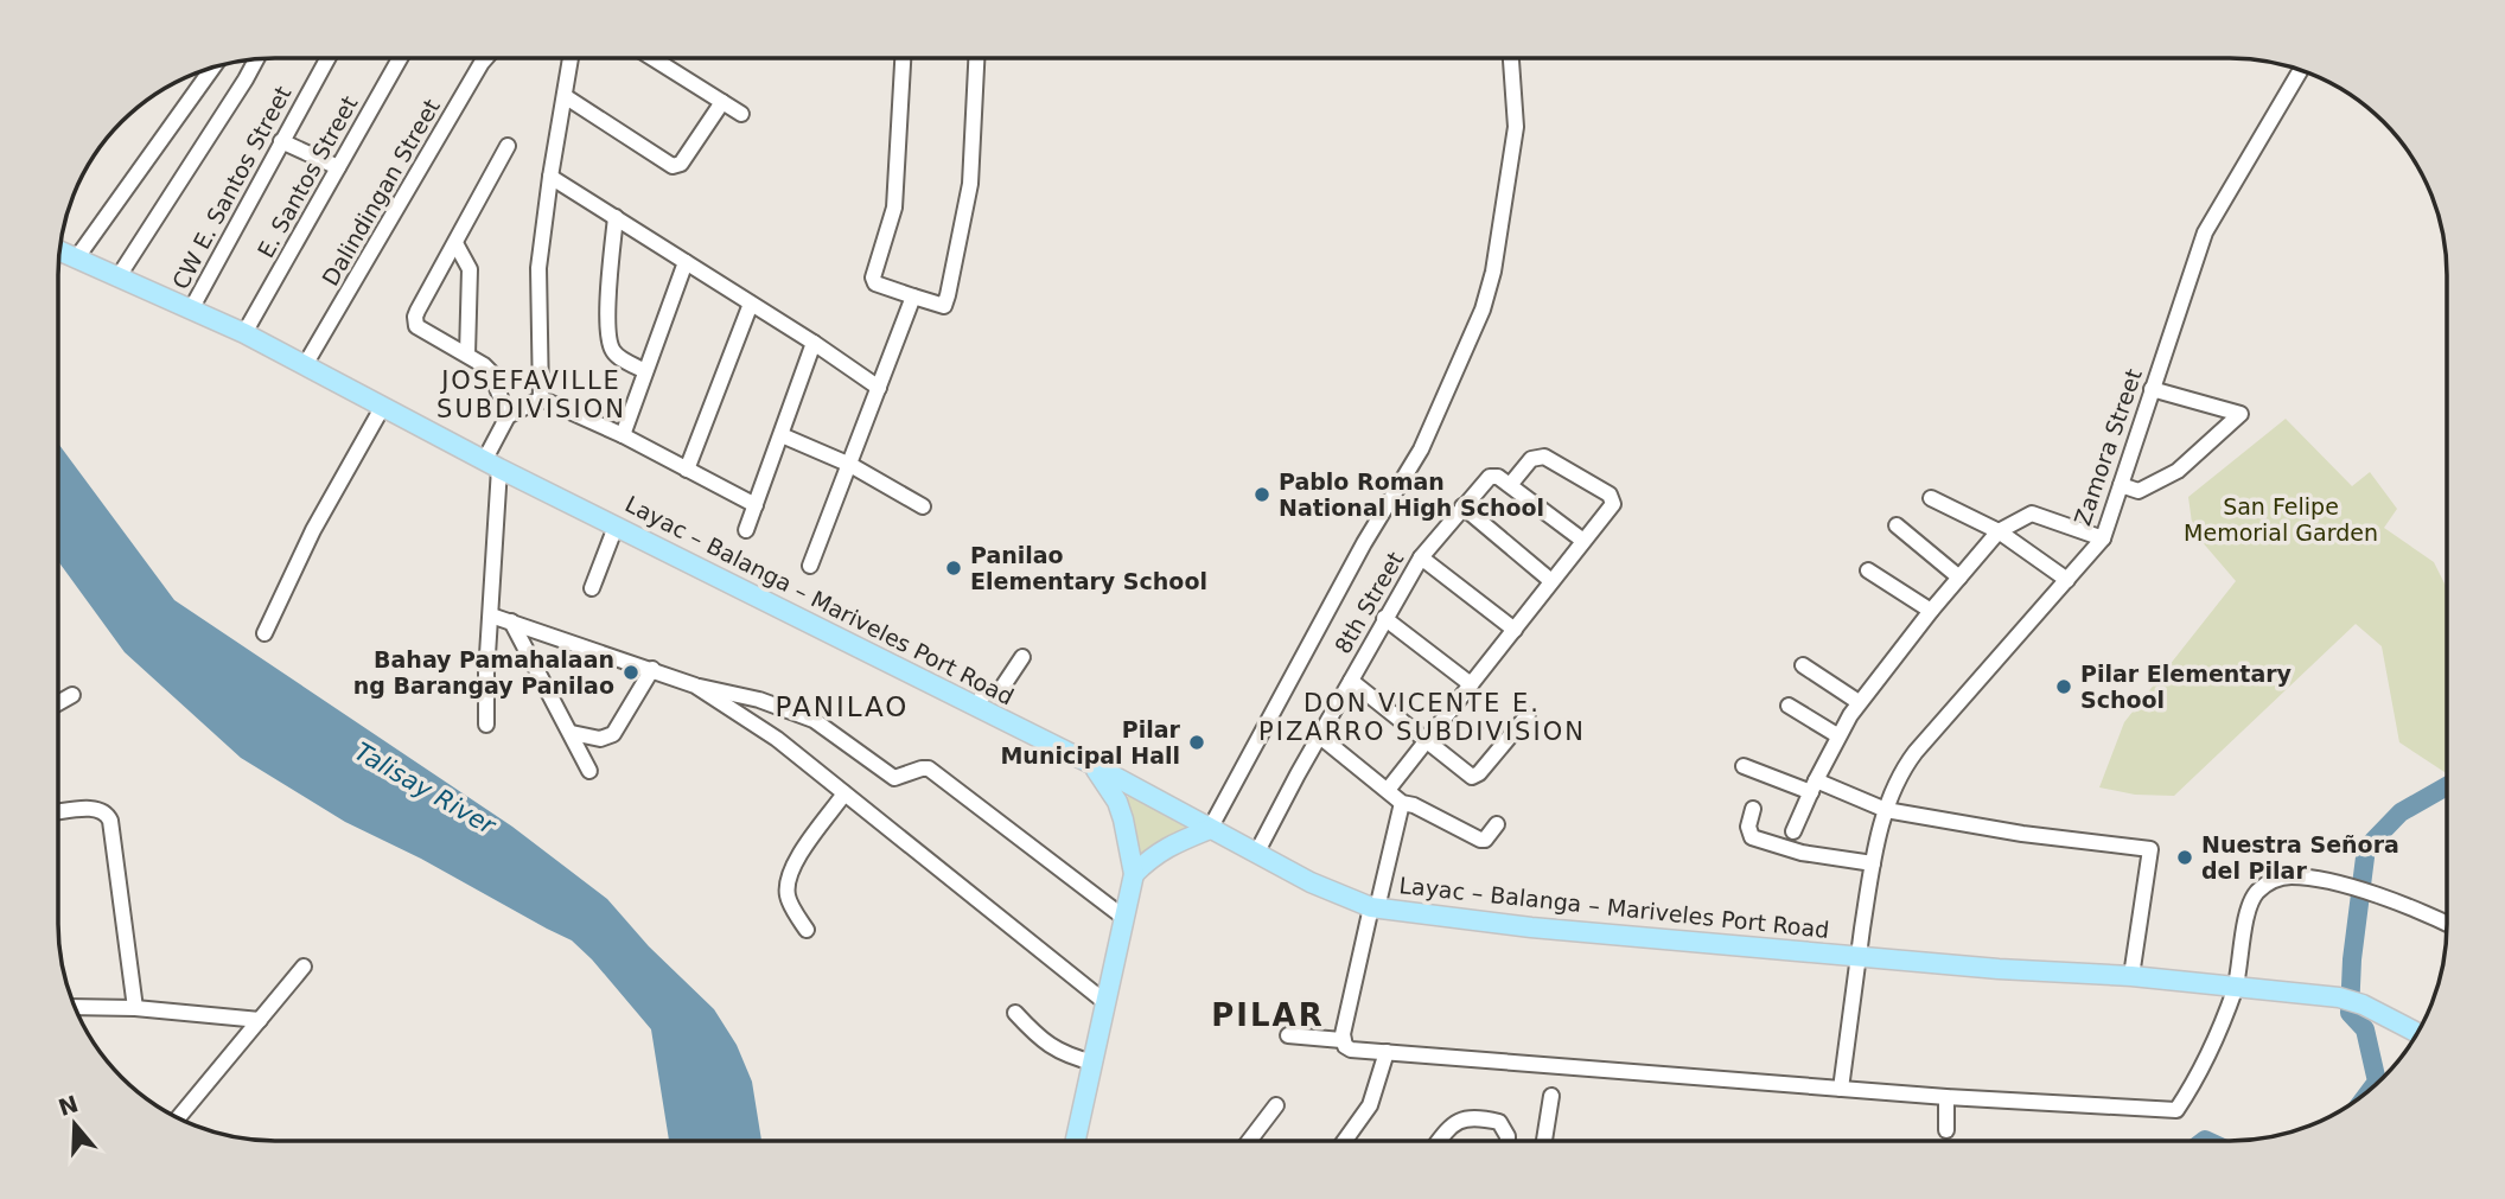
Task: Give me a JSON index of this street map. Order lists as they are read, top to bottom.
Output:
{
  "streets": {
    "main road": ["Layac – Balanga – Mariveles Port Road"],
    "street": [
      "E. Santos Street",
      "CW E. Santos Street",
      "Dalindingan Street",
      "Zamora Street",
      "8th Street"
    ]
  },
  "crossings": [
    ["E. Santos Street", "Layac – Balanga – Mariveles Port Road"],
    ["CW E. Santos Street", "Layac – Balanga – Mariveles Port Road"],
    ["Dalindingan Street", "Layac – Balanga – Mariveles Port Road"],
    ["Zamora Street", "Layac – Balanga – Mariveles Port Road"],
    ["Layac – Balanga – Mariveles Port Road", "8th Street"]
  ],
  "districts": [
    "JOSEFAVILLE SUBDIVISION",
    "DON VICENTE E. PIZARRO SUBDIVISION",
    "PANILAO",
    "PILAR"
  ],
  "water": ["Talisay River"],
  "parks": ["San Felipe Memorial Garden"],
  "places": [
    "Pablo Roman National High School",
    "Panilao Elementary School",
    "Bahay Pamahalaan ng Barangay Panilao",
    "Pilar Elementary School",
    "Pilar Municipal Hall",
    "Nuestra Señora del Pilar"
  ],
  "north": "top"
}
